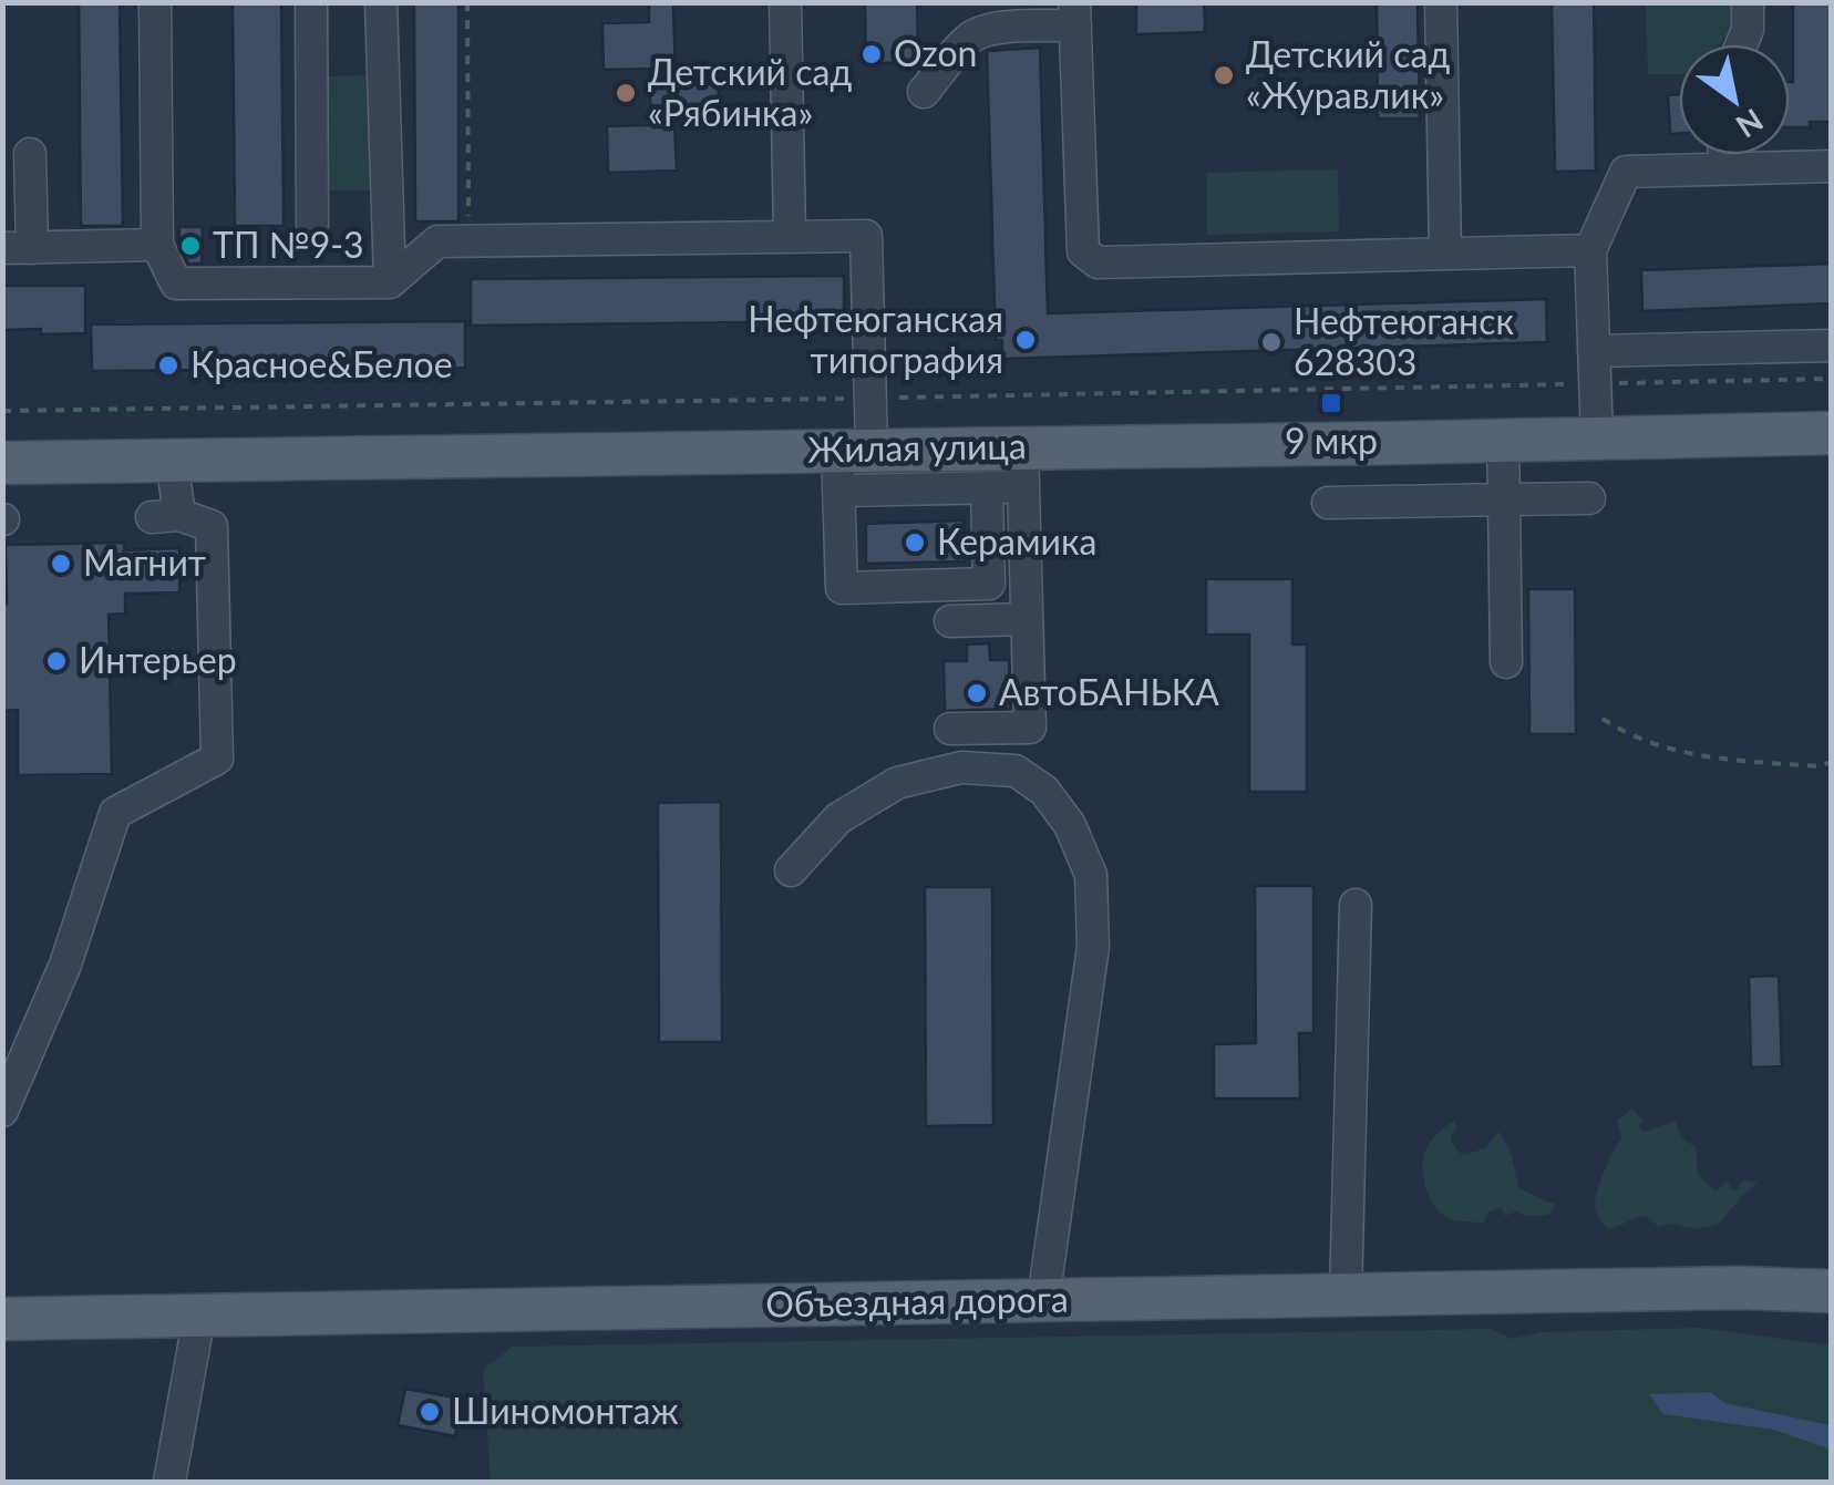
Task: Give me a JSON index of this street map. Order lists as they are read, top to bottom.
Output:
{
  "streets": {
    "main road": ["Жилая улица", "Объездная дорога"]
  },
  "places": {
    "other": [
      "Ozon",
      "Детский сад «Журавлик»",
      "Детский сад «Рябинка»",
      "ТП №9-3",
      "Нефтеюганская типография",
      "Нефтеюганск 628303",
      "Красное&Белое",
      "Керамика",
      "Магнит",
      "Интерьер",
      "АвтоБАНЬКА",
      "Шиномонтаж"
    ],
    "transit": ["9 мкр"]
  },
  "north": "bottom right"
}
